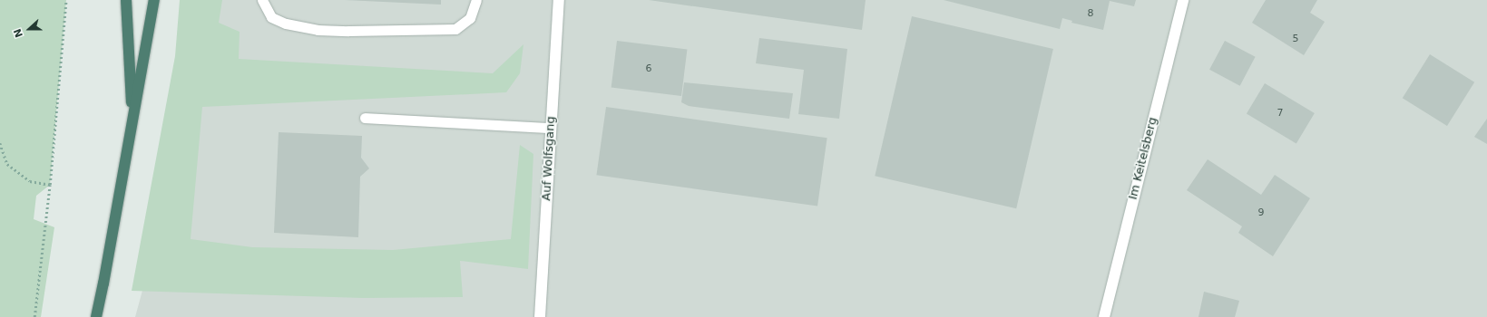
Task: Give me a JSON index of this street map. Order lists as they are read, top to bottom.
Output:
{
  "streets": {
    "street": ["Auf Wolfsgang", "Im Keitelsberg"]
  },
  "house_numbers": [
    "8",
    "5",
    "6",
    "7",
    "9"
  ],
  "north": "left"
}
